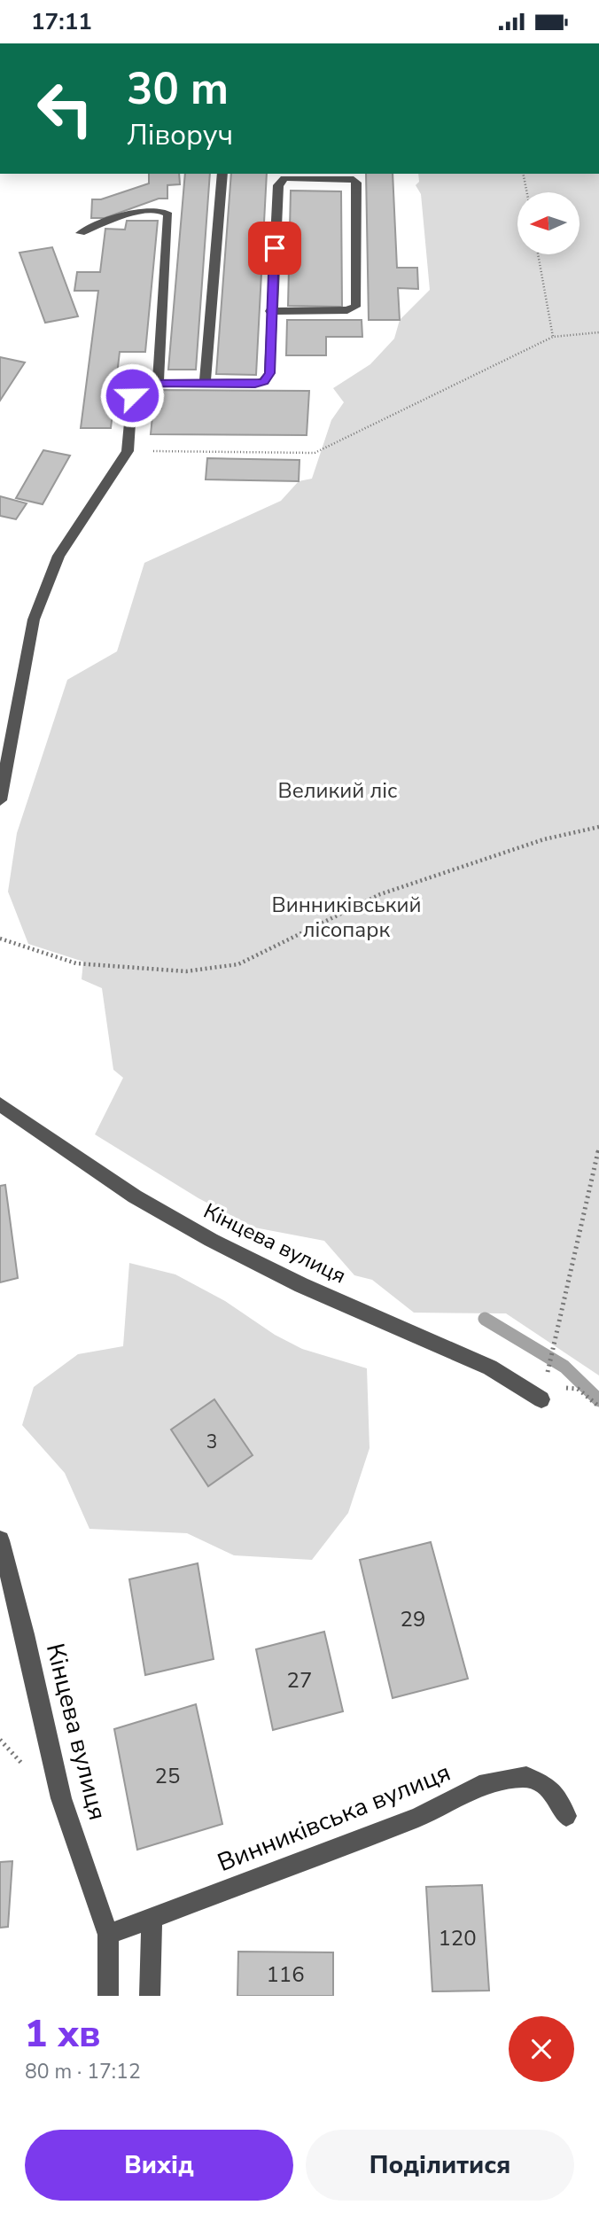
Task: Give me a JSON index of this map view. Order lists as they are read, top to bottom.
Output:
{
  "streets": {
    "street": ["Кінцева вулиця", "Винниківська вулиця"]
  },
  "crossings": [
    ["Кінцева вулиця", "Винниківська вулиця"]
  ],
  "parks": ["Великий ліс", "Винниківський лісопарк"],
  "house_numbers": [
    "3",
    "29",
    "27",
    "25",
    "120",
    "116"
  ],
  "north": "left",
  "page": {
    "status": "17:11",
    "turn": ["30 m", "Ліворуч"],
    "heading": ["1 хв", "80 m · 17:12"],
    "buttons": ["Вихід", "Поділитися"]
  }
}
